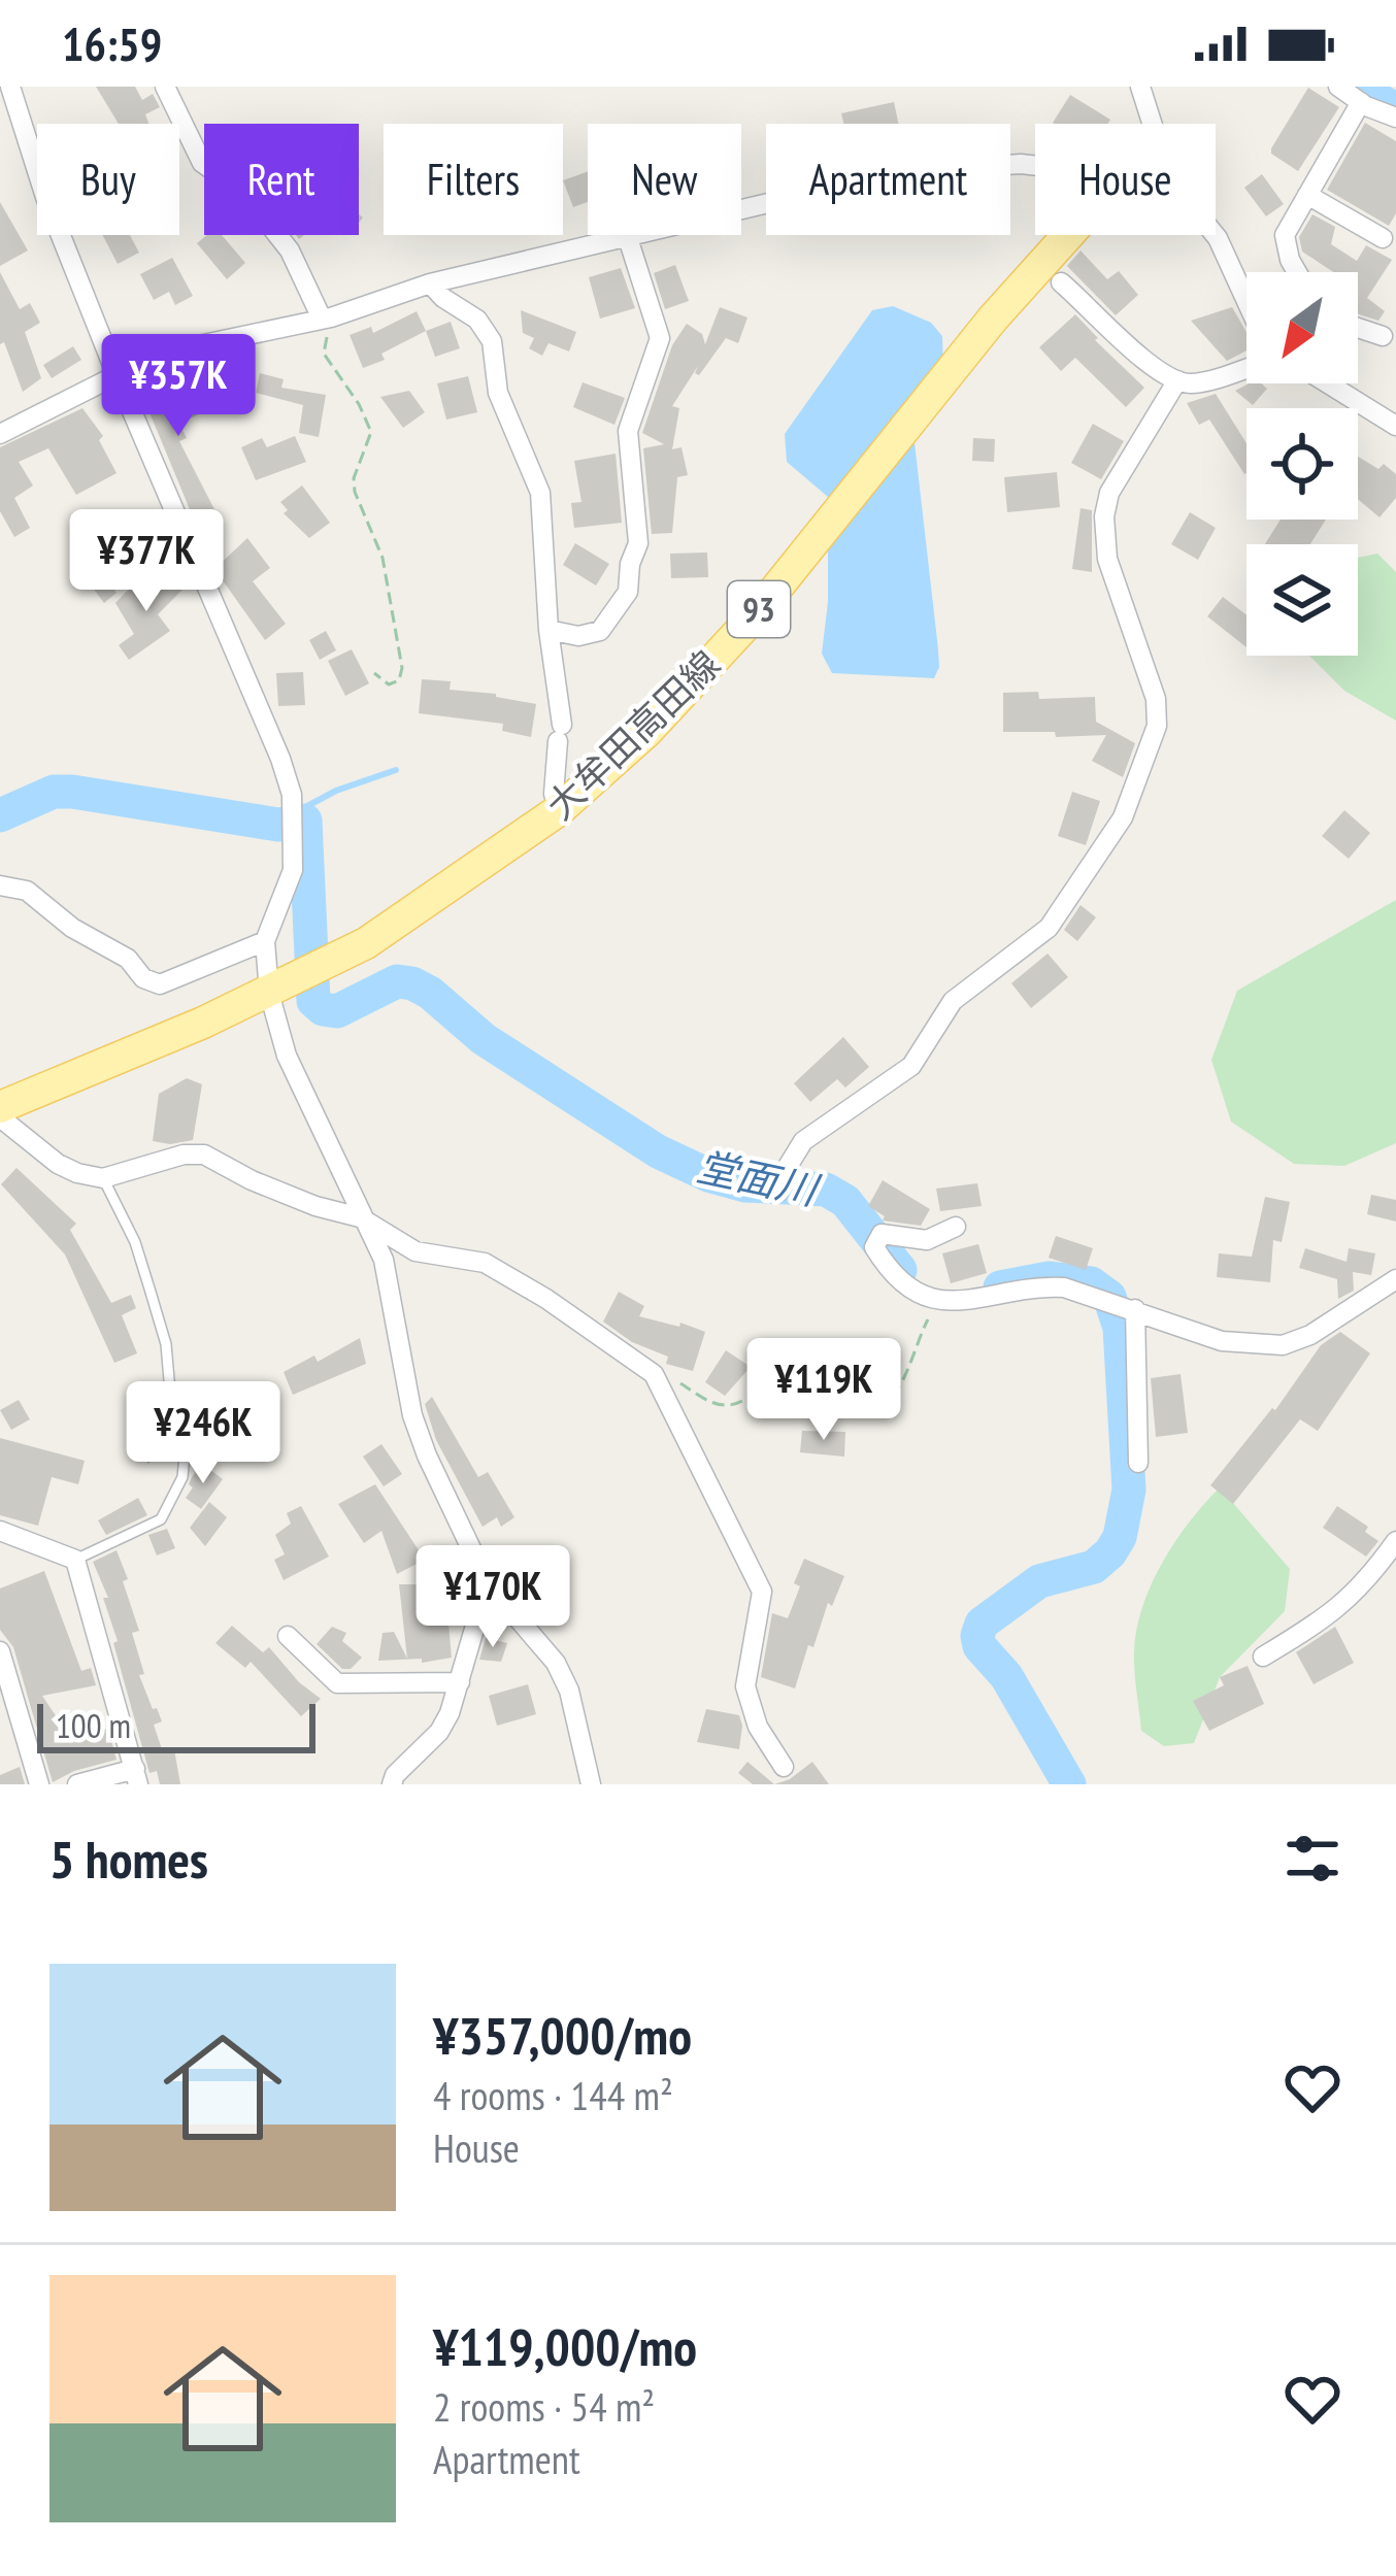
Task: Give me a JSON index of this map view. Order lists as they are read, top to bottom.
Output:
{
  "streets": {
    "main road": ["93", "大牟田高田線"]
  },
  "water": ["堂面川"],
  "scale_bar": "100 m",
  "north": "bottom left",
  "page": {
    "status": "16:59",
    "chip": [
      "Buy",
      "Rent",
      "Filters",
      "New",
      "Apartment",
      "House"
    ],
    "price": [
      "¥357K",
      "¥377K",
      "¥119K",
      "¥246K",
      "¥170K"
    ],
    "scale": "100 m",
    "heading": "5 homes",
    "list": [
      {
        "name": "¥357,000/mo",
        "note": "4 rooms · 144 m² · House"
      },
      {
        "name": "¥119,000/mo",
        "note": "2 rooms · 54 m² · Apartment"
      }
    ]
  }
}
